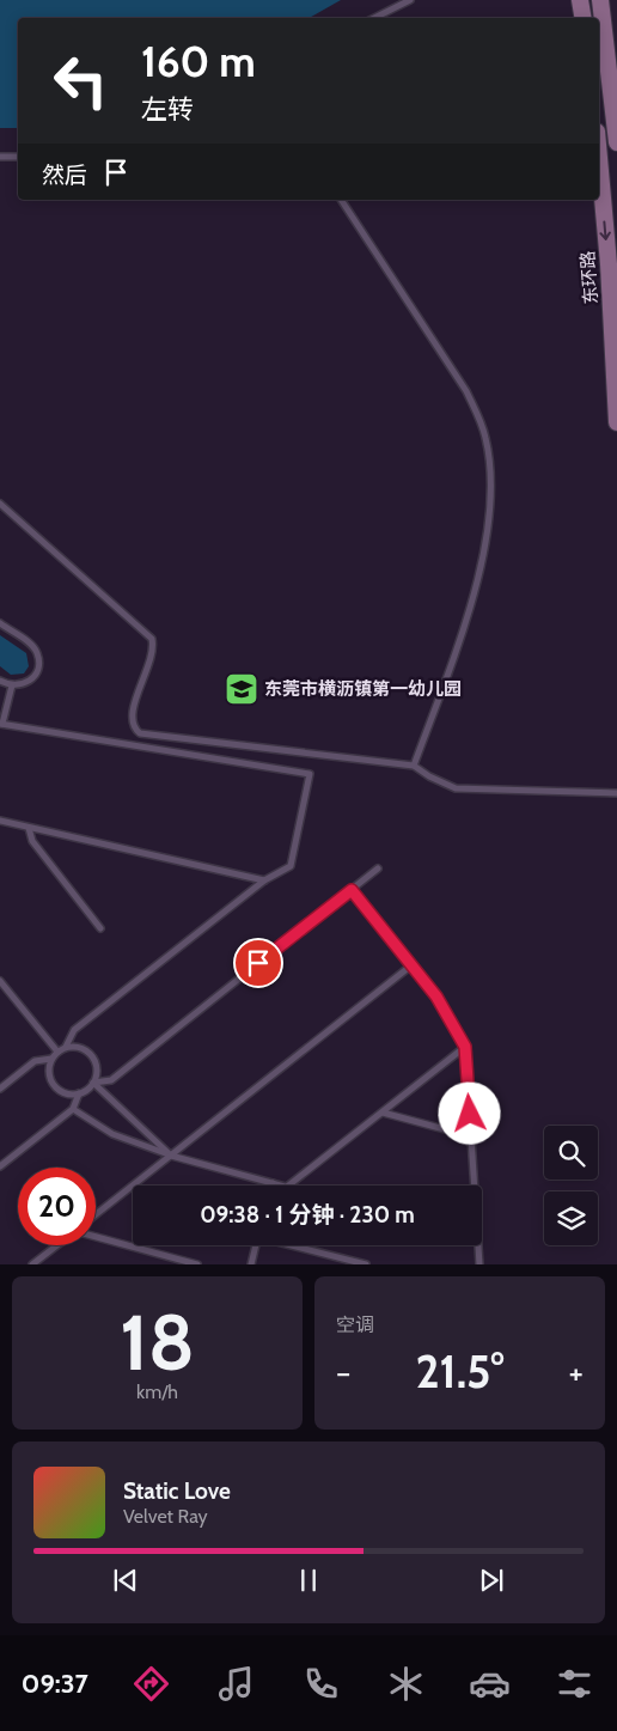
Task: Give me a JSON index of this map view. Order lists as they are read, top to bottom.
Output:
{
  "streets": {
    "main road": ["东环路"]
  },
  "one_way": ["东环路"],
  "places": {
    "school or university": ["东莞市横沥镇第一幼儿园"]
  },
  "page": {
    "turn": ["160 m", "左转"],
    "then": "然后",
    "limit": "20",
    "trip": "09:38 · 1 分钟 · 230 m",
    "tile": [
      ["18", "km/h"],
      "空调"
    ],
    "heat": ["−", "21.5°", "+"],
    "song": ["Static Love", "Velvet Ray"],
    "tabs": "09:37"
  }
}
